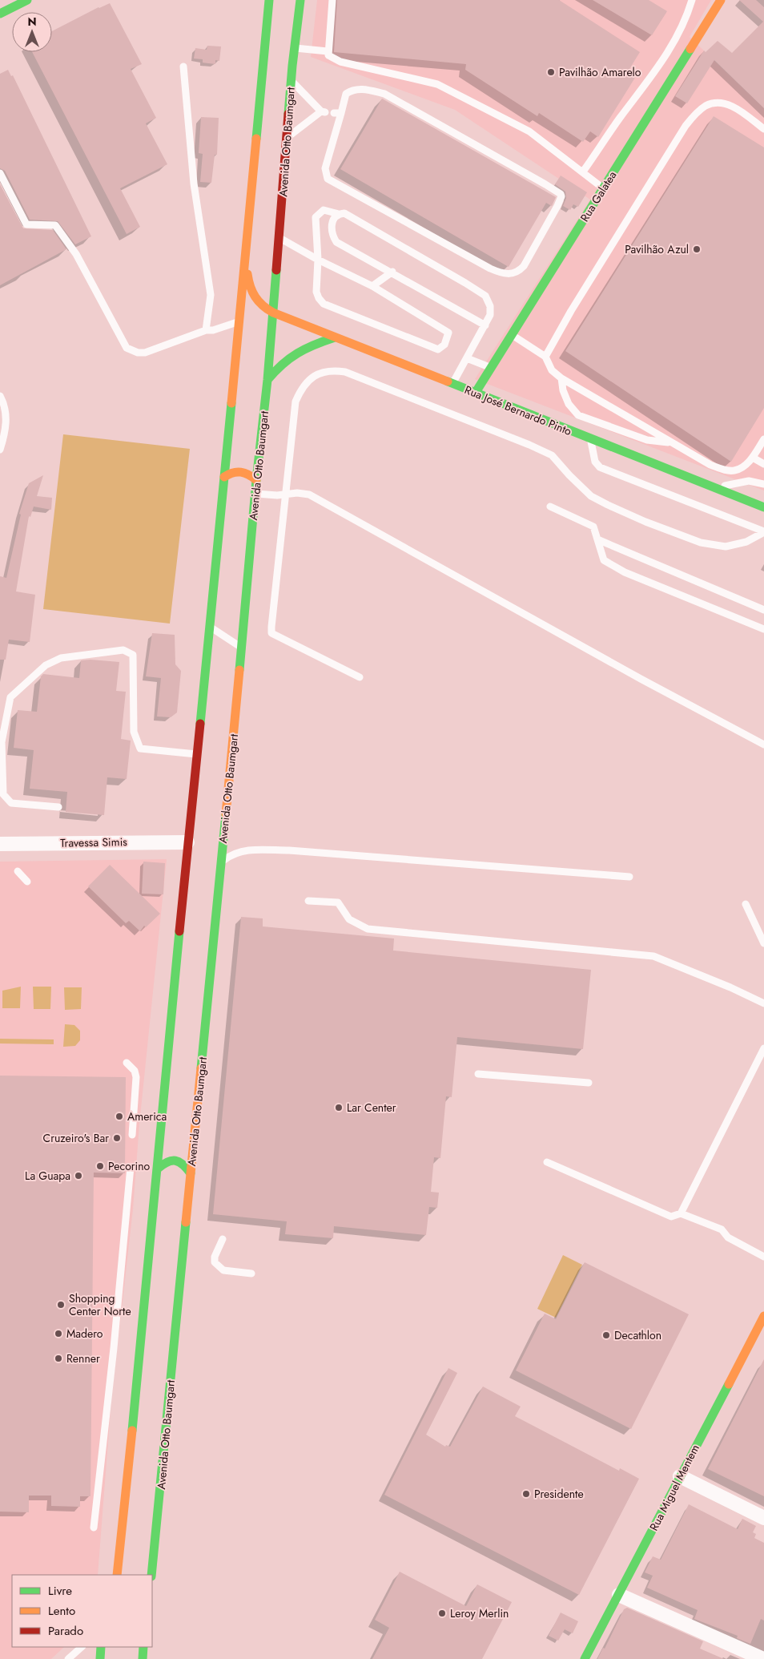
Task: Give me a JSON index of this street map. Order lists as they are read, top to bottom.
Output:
{
  "streets": {
    "main road": [
      "Avenida Otto Baumgart",
      "Rua Galatea",
      "Rua José Bernardo Pinto",
      "Rua Miguel Mentem"
    ],
    "street": ["Travessa Simis"]
  },
  "crossings": [
    ["Avenida Otto Baumgart", "Rua José Bernardo Pinto"],
    ["Rua Galatea", "Rua José Bernardo Pinto"]
  ],
  "places": [
    "Pavilhão Amarelo",
    "Pavilhão Azul",
    "Lar Center",
    "America",
    "Cruzeiro's Bar",
    "Pecorino",
    "La Guapa",
    "Shopping Center Norte",
    "Madero",
    "Decathlon",
    "Renner",
    "Presidente",
    "Leroy Merlin"
  ],
  "legend": ["Livre", "Lento", "Parado"],
  "north": "top"
}
